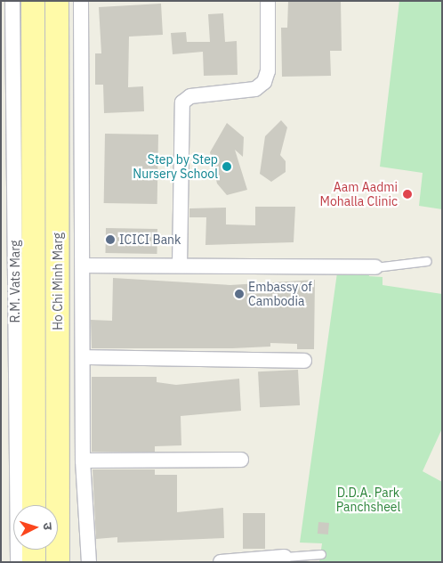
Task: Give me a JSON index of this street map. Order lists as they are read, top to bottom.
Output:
{
  "streets": {
    "main road": ["Ho Chi Minh Marg"],
    "street": ["R.M. Vats Marg"]
  },
  "parks": ["D.D.A. Park Panchsheel"],
  "places": [
    "Step by Step Nursery School",
    "Aam Aadmi Mohalla Clinic",
    "ICICI Bank",
    "Embassy of Cambodia"
  ],
  "north": "right"
}
